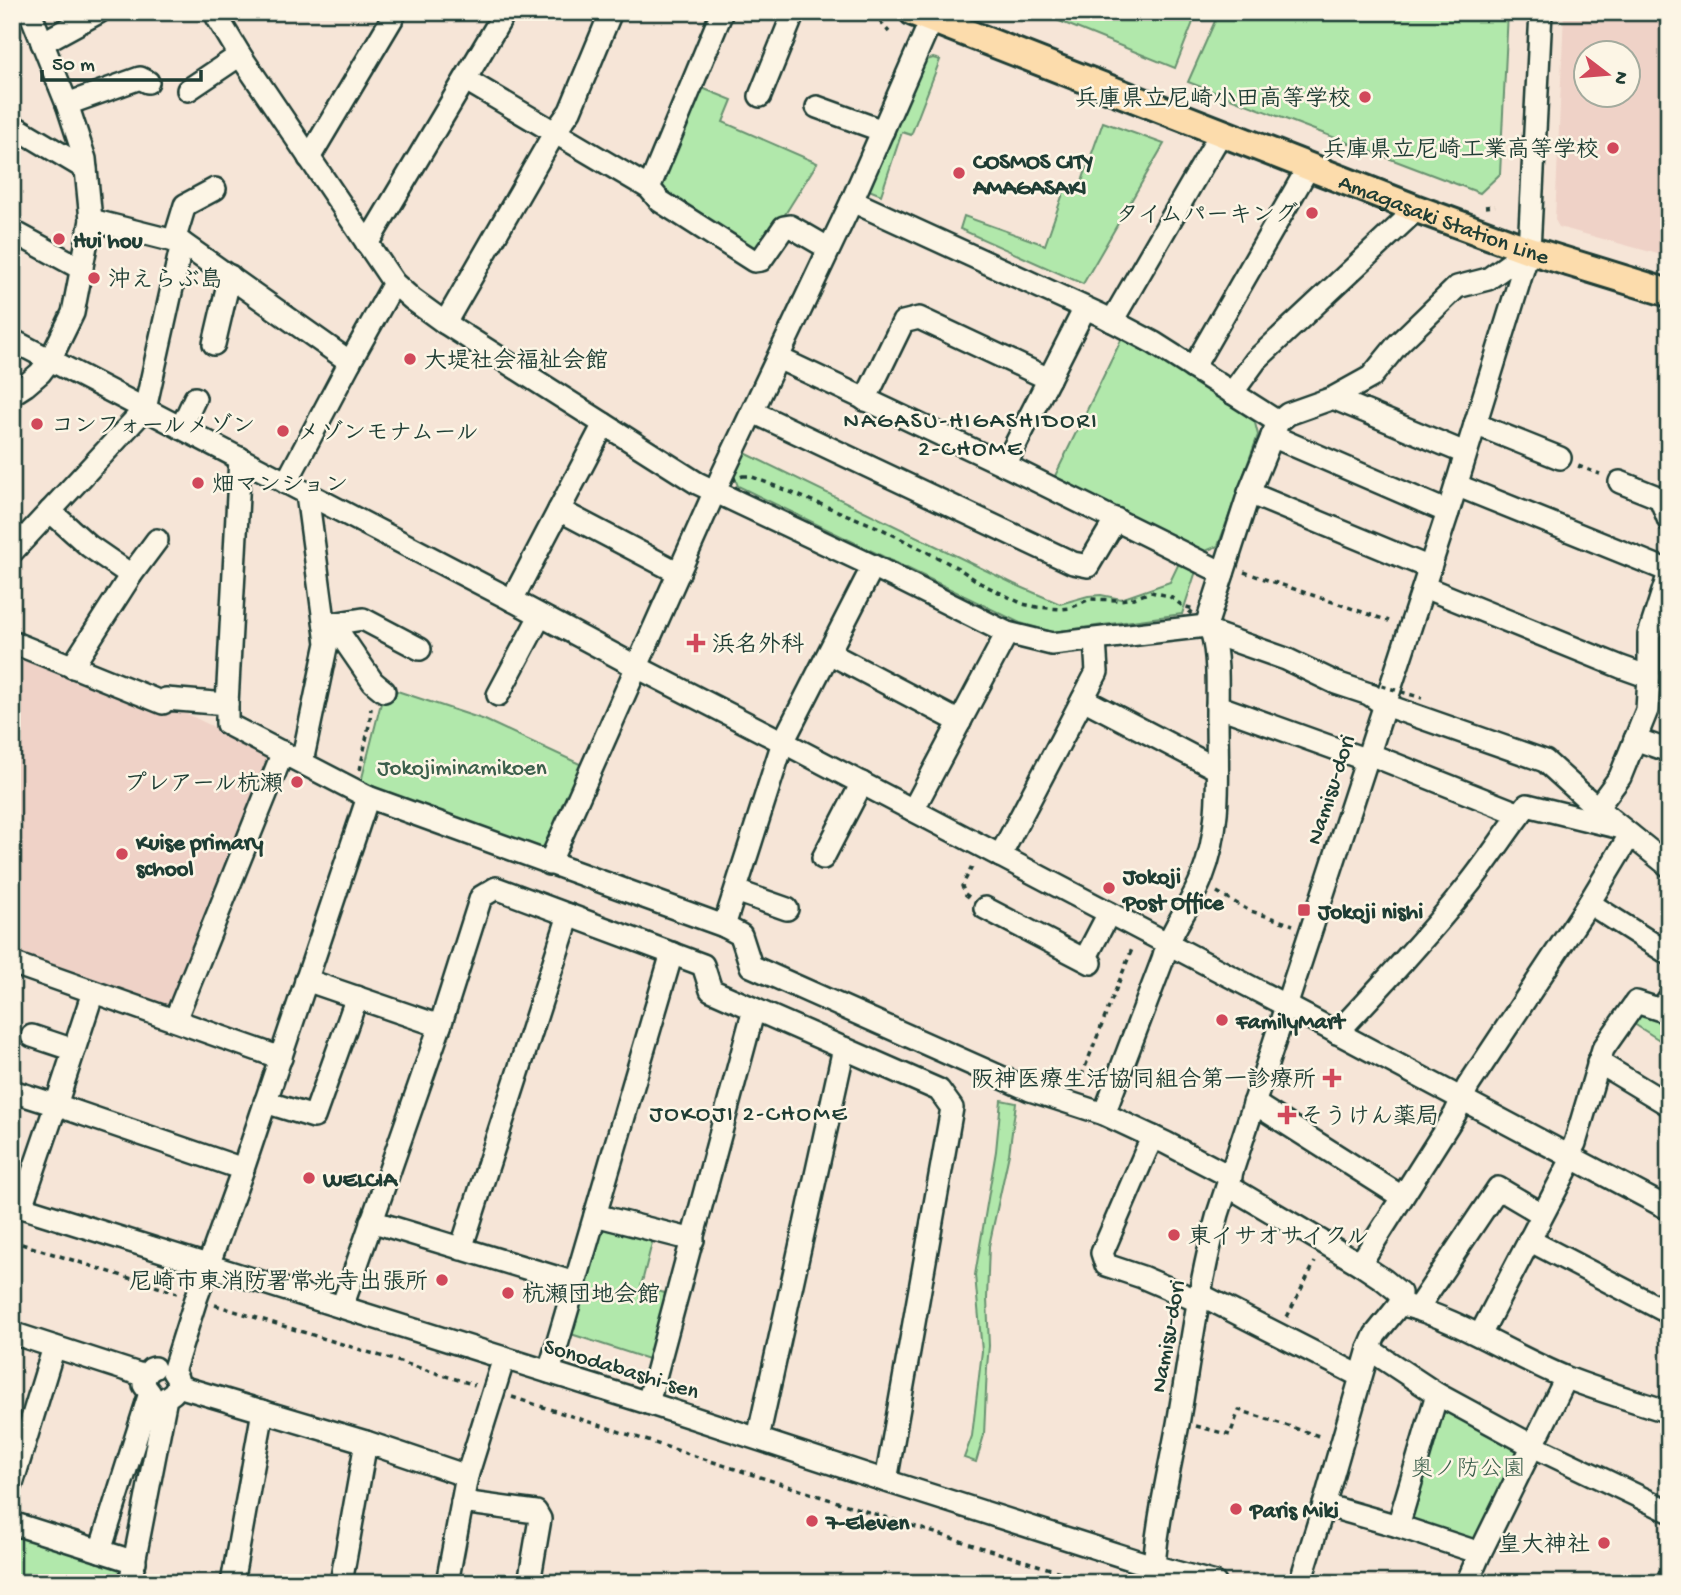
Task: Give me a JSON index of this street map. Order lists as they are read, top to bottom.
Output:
{
  "streets": {
    "main road": ["Amagasaki Station Line"],
    "street": ["Namisu-dori", "Sonodabashi-sen"]
  },
  "crossings": [
    ["Amagasaki Station Line", "Namisu-dori"],
    ["Namisu-dori", "Sonodabashi-sen"]
  ],
  "districts": ["NAGASU-HIGASHIDORI 2-CHOME", "JOKOJI 2-CHOME"],
  "parks": ["Jokojiminamikoen", "奥ノ防公園"],
  "places": {
    "other": [
      "兵庫県立尼崎小田高等学校",
      "兵庫県立尼崎工業高等学校",
      "COSMOS CITY AMAGASAKI",
      "タイムパーキング",
      "Hui hou",
      "沖えらぶ島",
      "大堤社会福祉会館",
      "コンフォールメゾン",
      "メゾンモナムール",
      "畑マンション",
      "プレアール杭瀬",
      "Kuise primary school",
      "Jokoji Post Office",
      "FamilyMart",
      "WELCIA",
      "東イサオサイクル",
      "尼崎市東消防署常光寺出張所",
      "杭瀬団地会館",
      "Paris Miki",
      "7-Eleven",
      "皇大神社"
    ],
    "health": ["浜名外科", "阪神医療生活協同組合第一診療所", "そうけん薬局"],
    "transit": ["Jokoji nishi"]
  },
  "scale_bar": "50 m",
  "north": "right"
}
